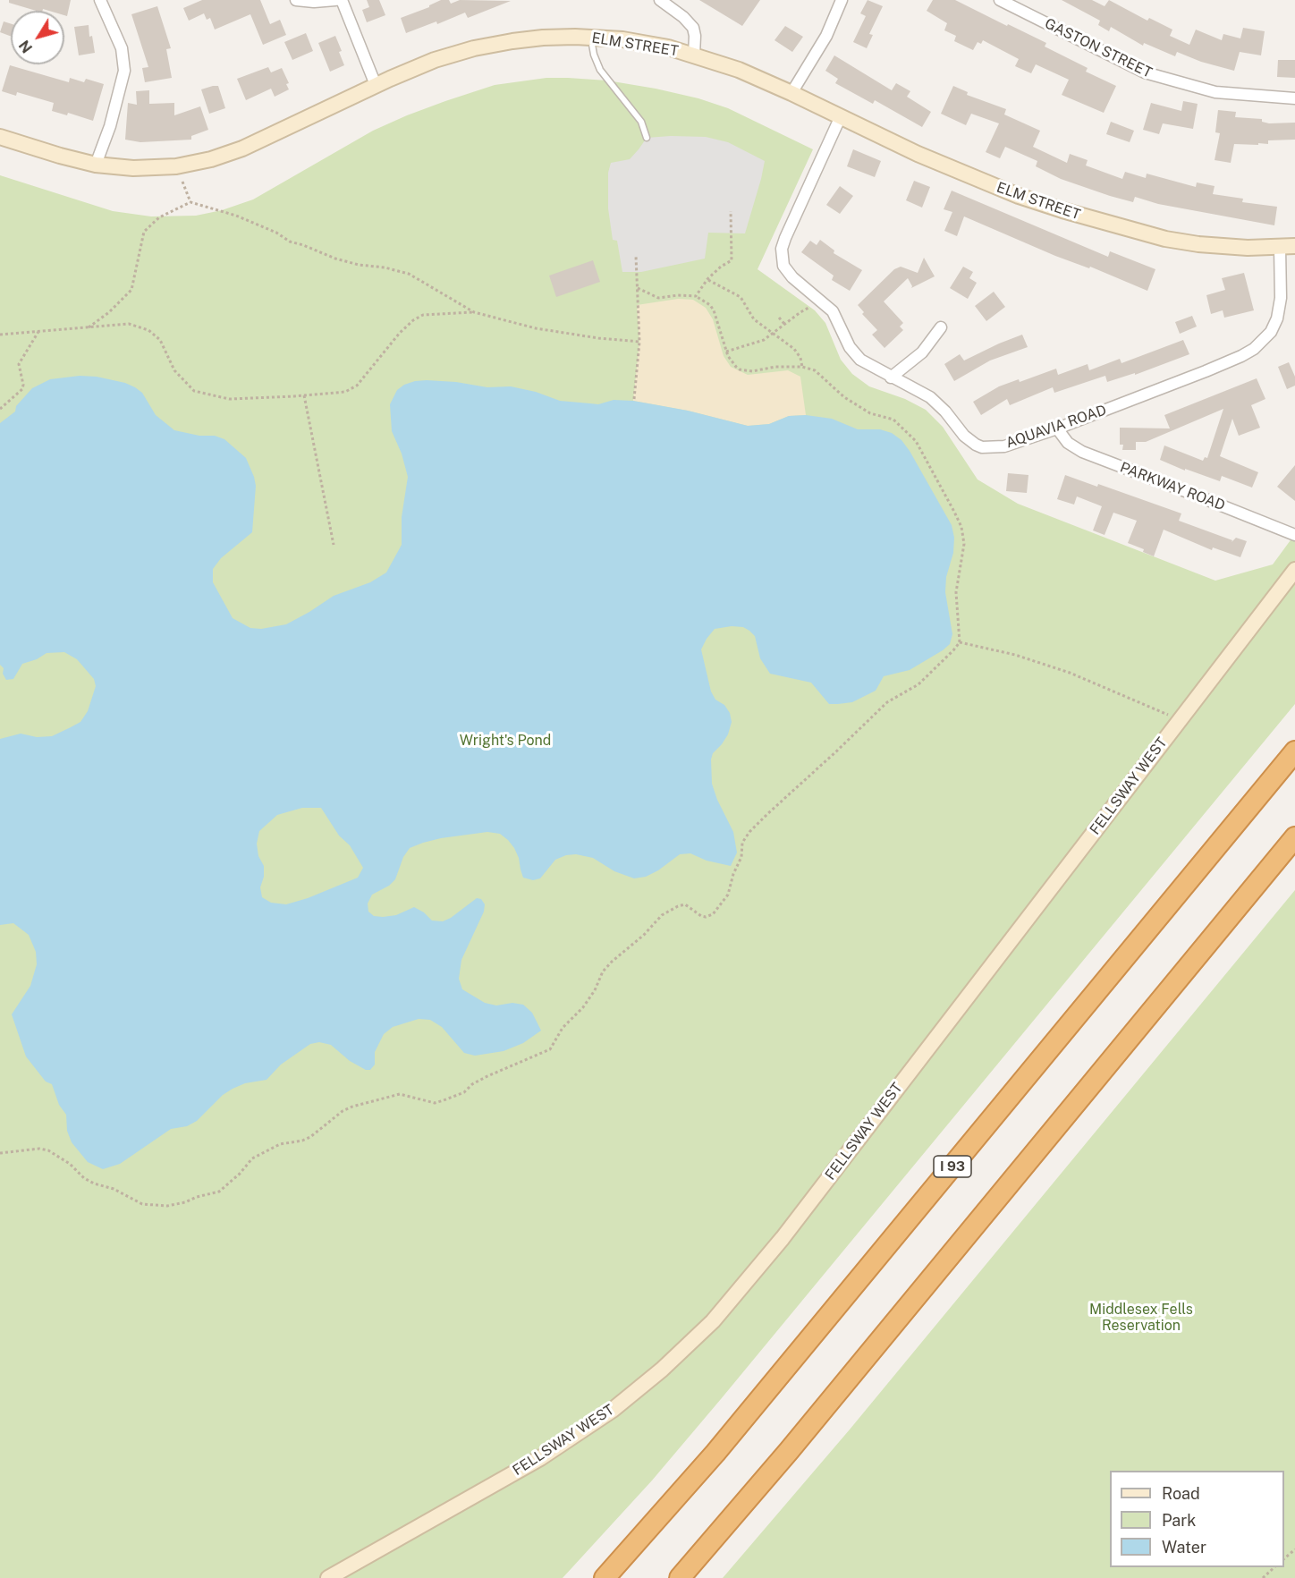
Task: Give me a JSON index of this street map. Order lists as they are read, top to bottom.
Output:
{
  "streets": {
    "highway": ["I 93"],
    "main road": ["ELM STREET", "FELLSWAY WEST"],
    "street": ["GASTON STREET", "AQUAVIA ROAD", "PARKWAY ROAD"]
  },
  "crossings": [
    ["ELM STREET", "AQUAVIA ROAD"],
    ["AQUAVIA ROAD", "PARKWAY ROAD"]
  ],
  "parks": ["Wright's Pond", "Middlesex Fells Reservation"],
  "legend": ["Road", "Park", "Water"],
  "north": "bottom left"
}
